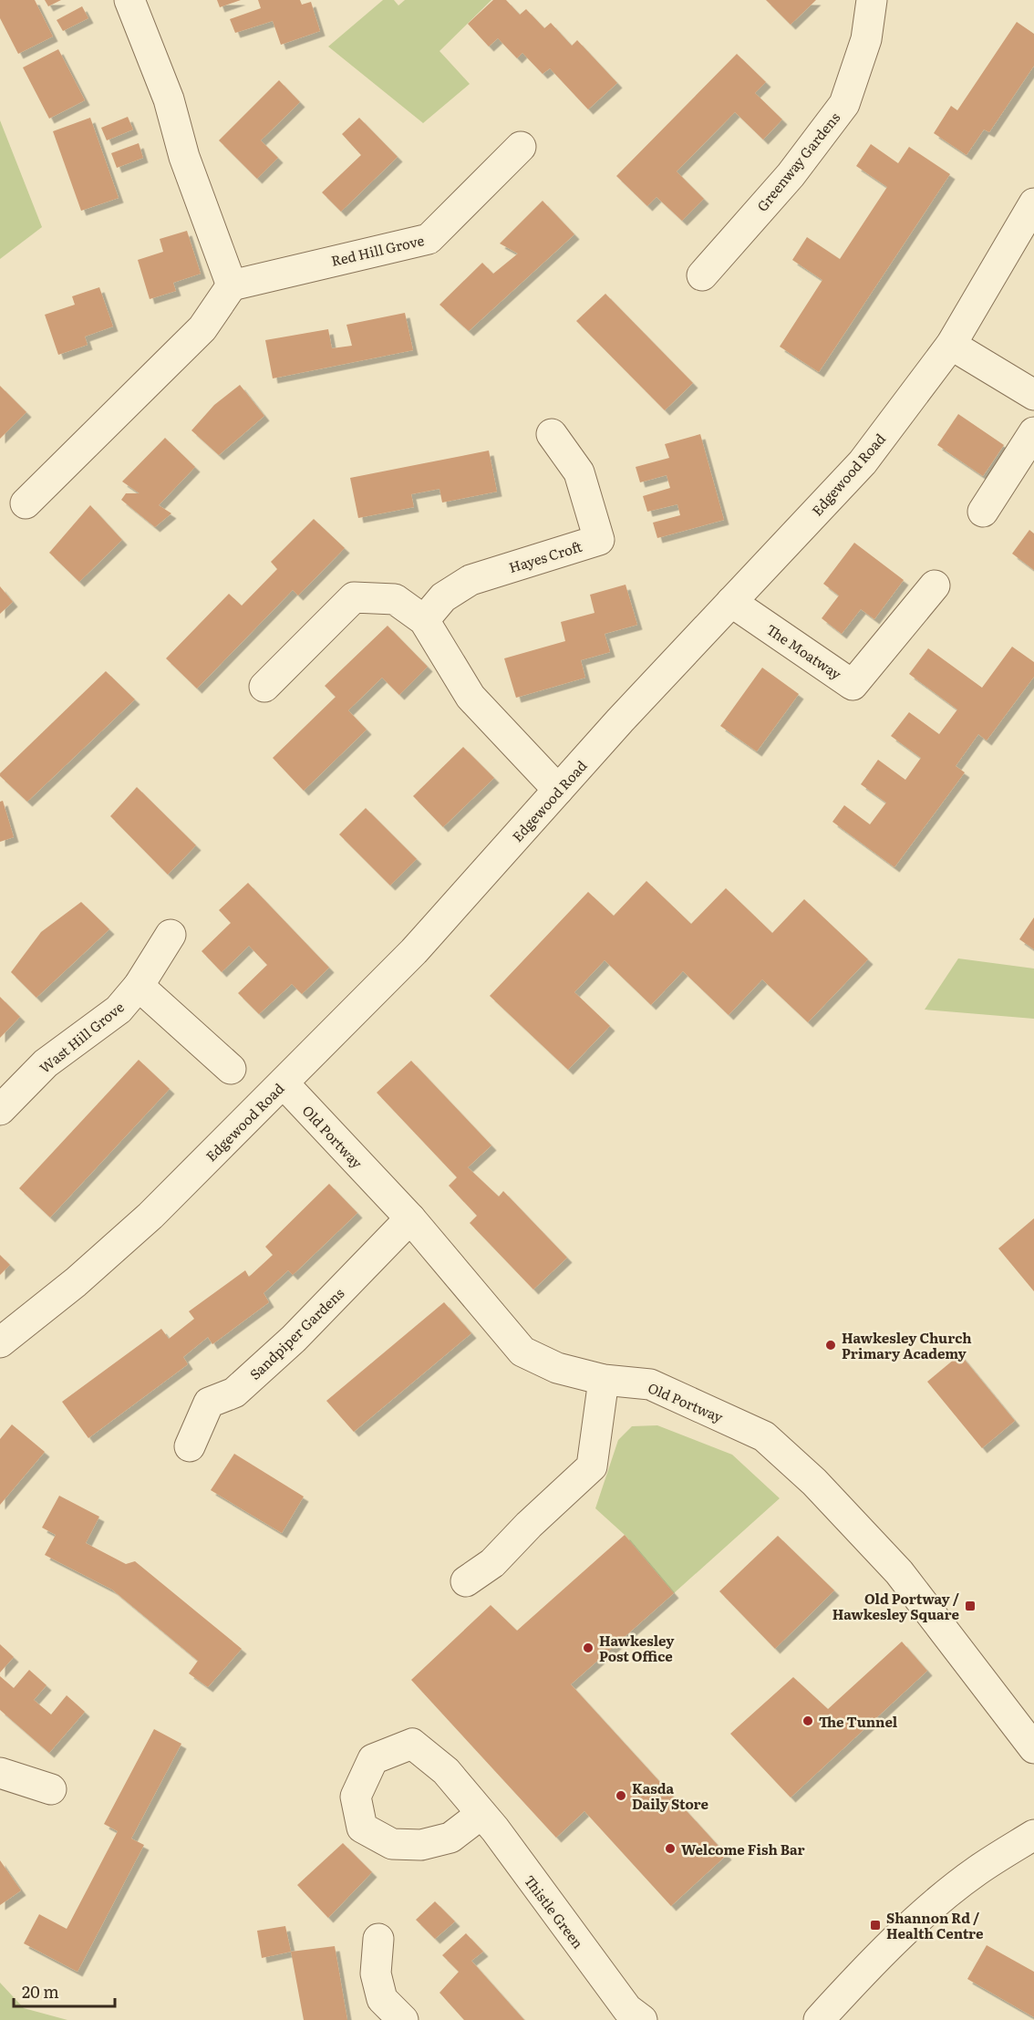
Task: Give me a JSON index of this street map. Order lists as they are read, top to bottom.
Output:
{
  "streets": {
    "street": [
      "Greenway Gardens",
      "Red Hill Grove",
      "Edgewood Road",
      "Hayes Croft",
      "The Moatway",
      "Wast Hill Grove",
      "Old Portway",
      "Sandpiper Gardens",
      "Thistle Green"
    ]
  },
  "crossings": [
    ["Edgewood Road", "The Moatway"],
    ["Edgewood Road", "Old Portway"],
    ["Old Portway", "Sandpiper Gardens"]
  ],
  "places": {
    "other": [
      "Hawkesley Church Primary Academy",
      "Hawkesley Post Office",
      "The Tunnel",
      "Kasda Daily Store",
      "Welcome Fish Bar"
    ],
    "transit": ["Old Portway / Hawkesley Square", "Shannon Rd / Health Centre"]
  },
  "scale_bar": "20 m"
}
